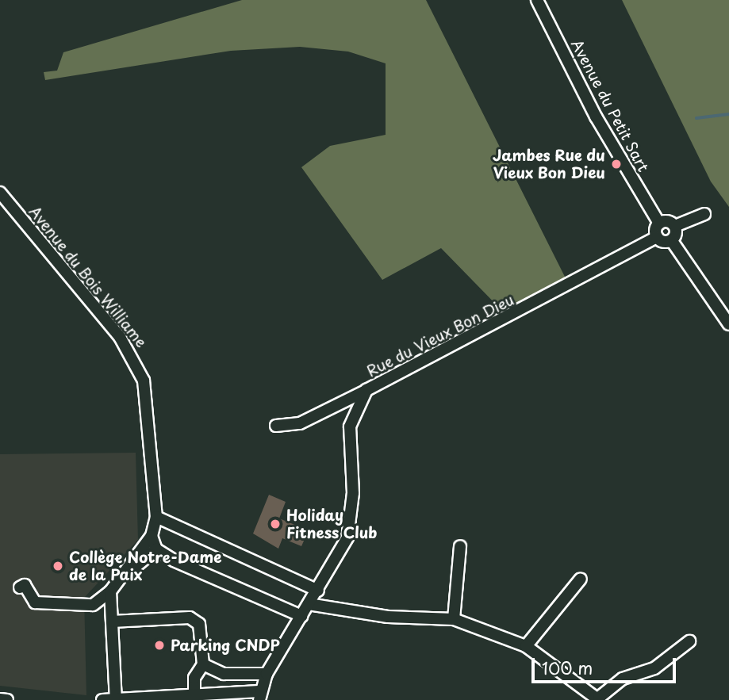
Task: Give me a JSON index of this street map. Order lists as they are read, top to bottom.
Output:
{
  "streets": {
    "street": ["Avenue du Petit Sart", "Avenue du Bois Williame", "Rue du Vieux Bon Dieu"]
  },
  "places": [
    "Jambes Rue du Vieux Bon Dieu",
    "Holiday Fitness Club",
    "Collège Notre-Dame de la Paix",
    "Parking CNDP"
  ],
  "scale_bar": "100 m"
}
